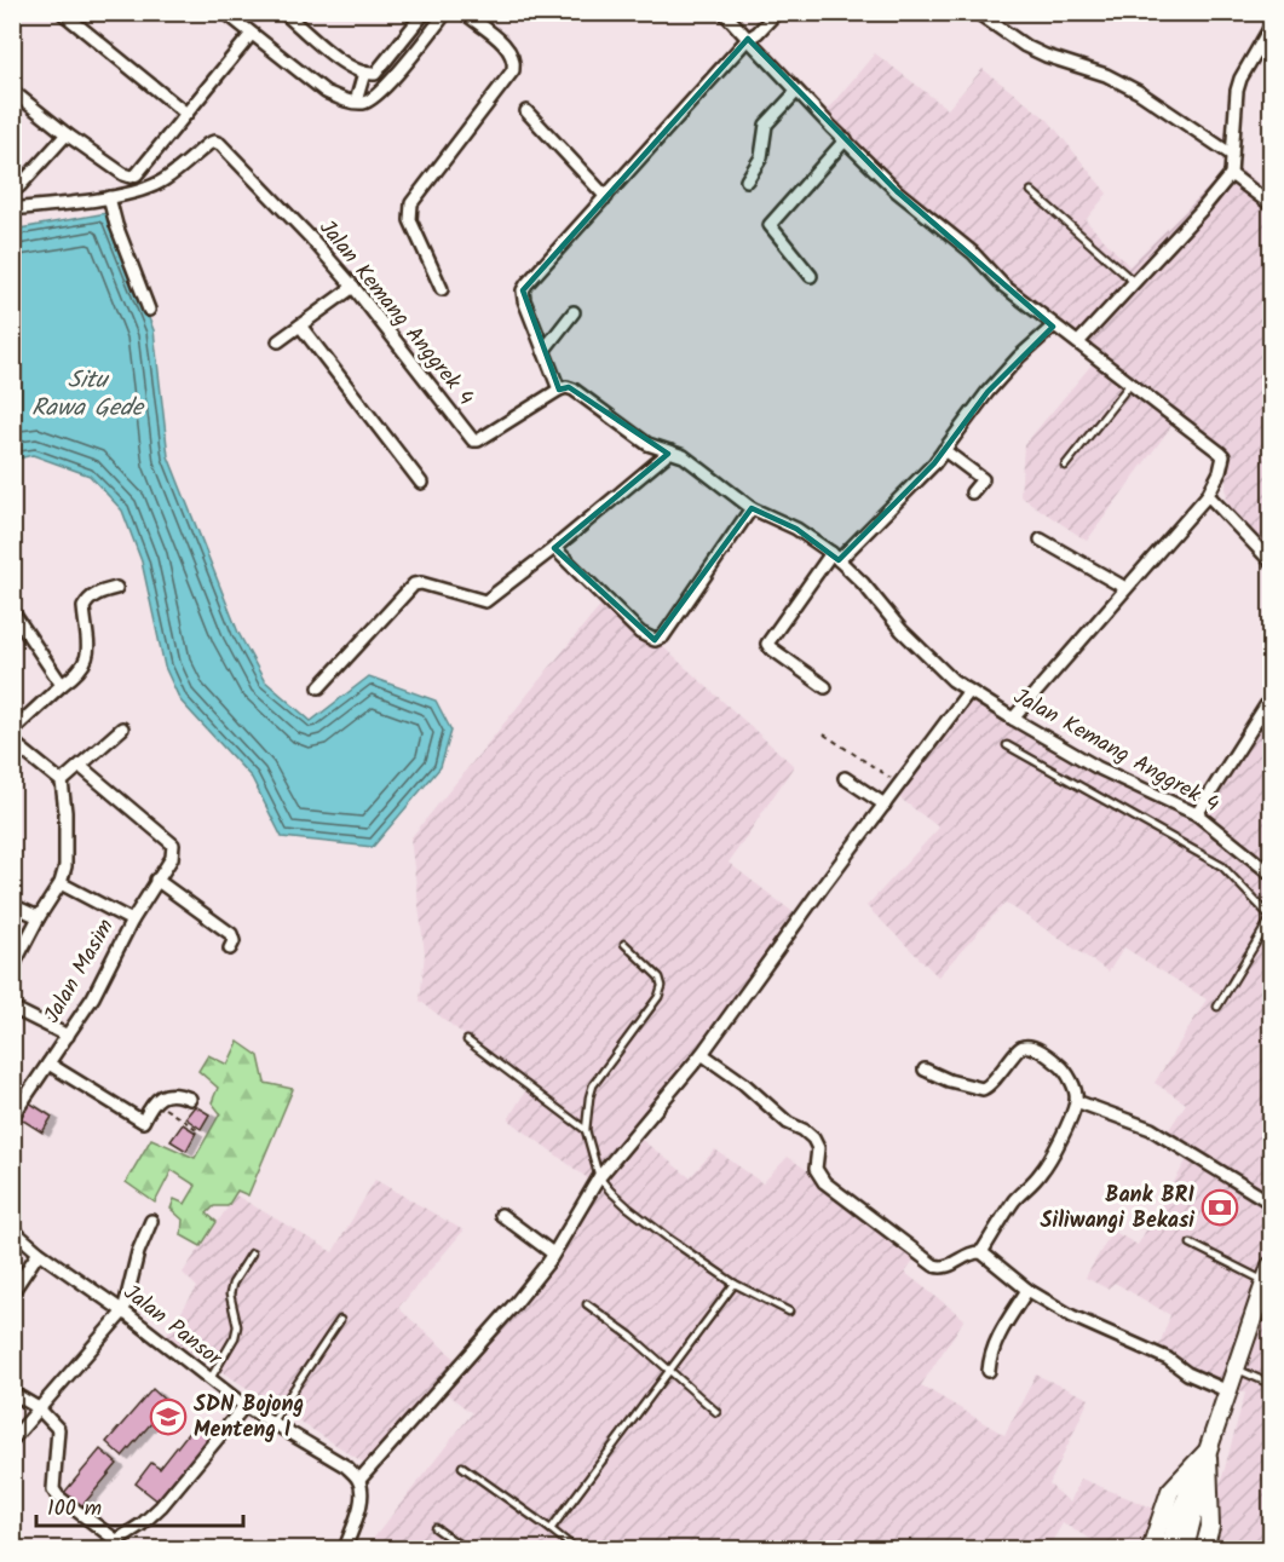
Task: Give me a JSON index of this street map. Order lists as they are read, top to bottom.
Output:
{
  "streets": {
    "street": ["Jalan Kemang Anggrek 4", "Jalan Masim", "Jalan Pansor"]
  },
  "water": ["Situ Rawa Gede"],
  "places": {
    "bank": ["Bank BRI Siliwangi Bekasi"],
    "school or university": ["SDN Bojong Menteng I"]
  },
  "scale_bar": "100 m"
}
